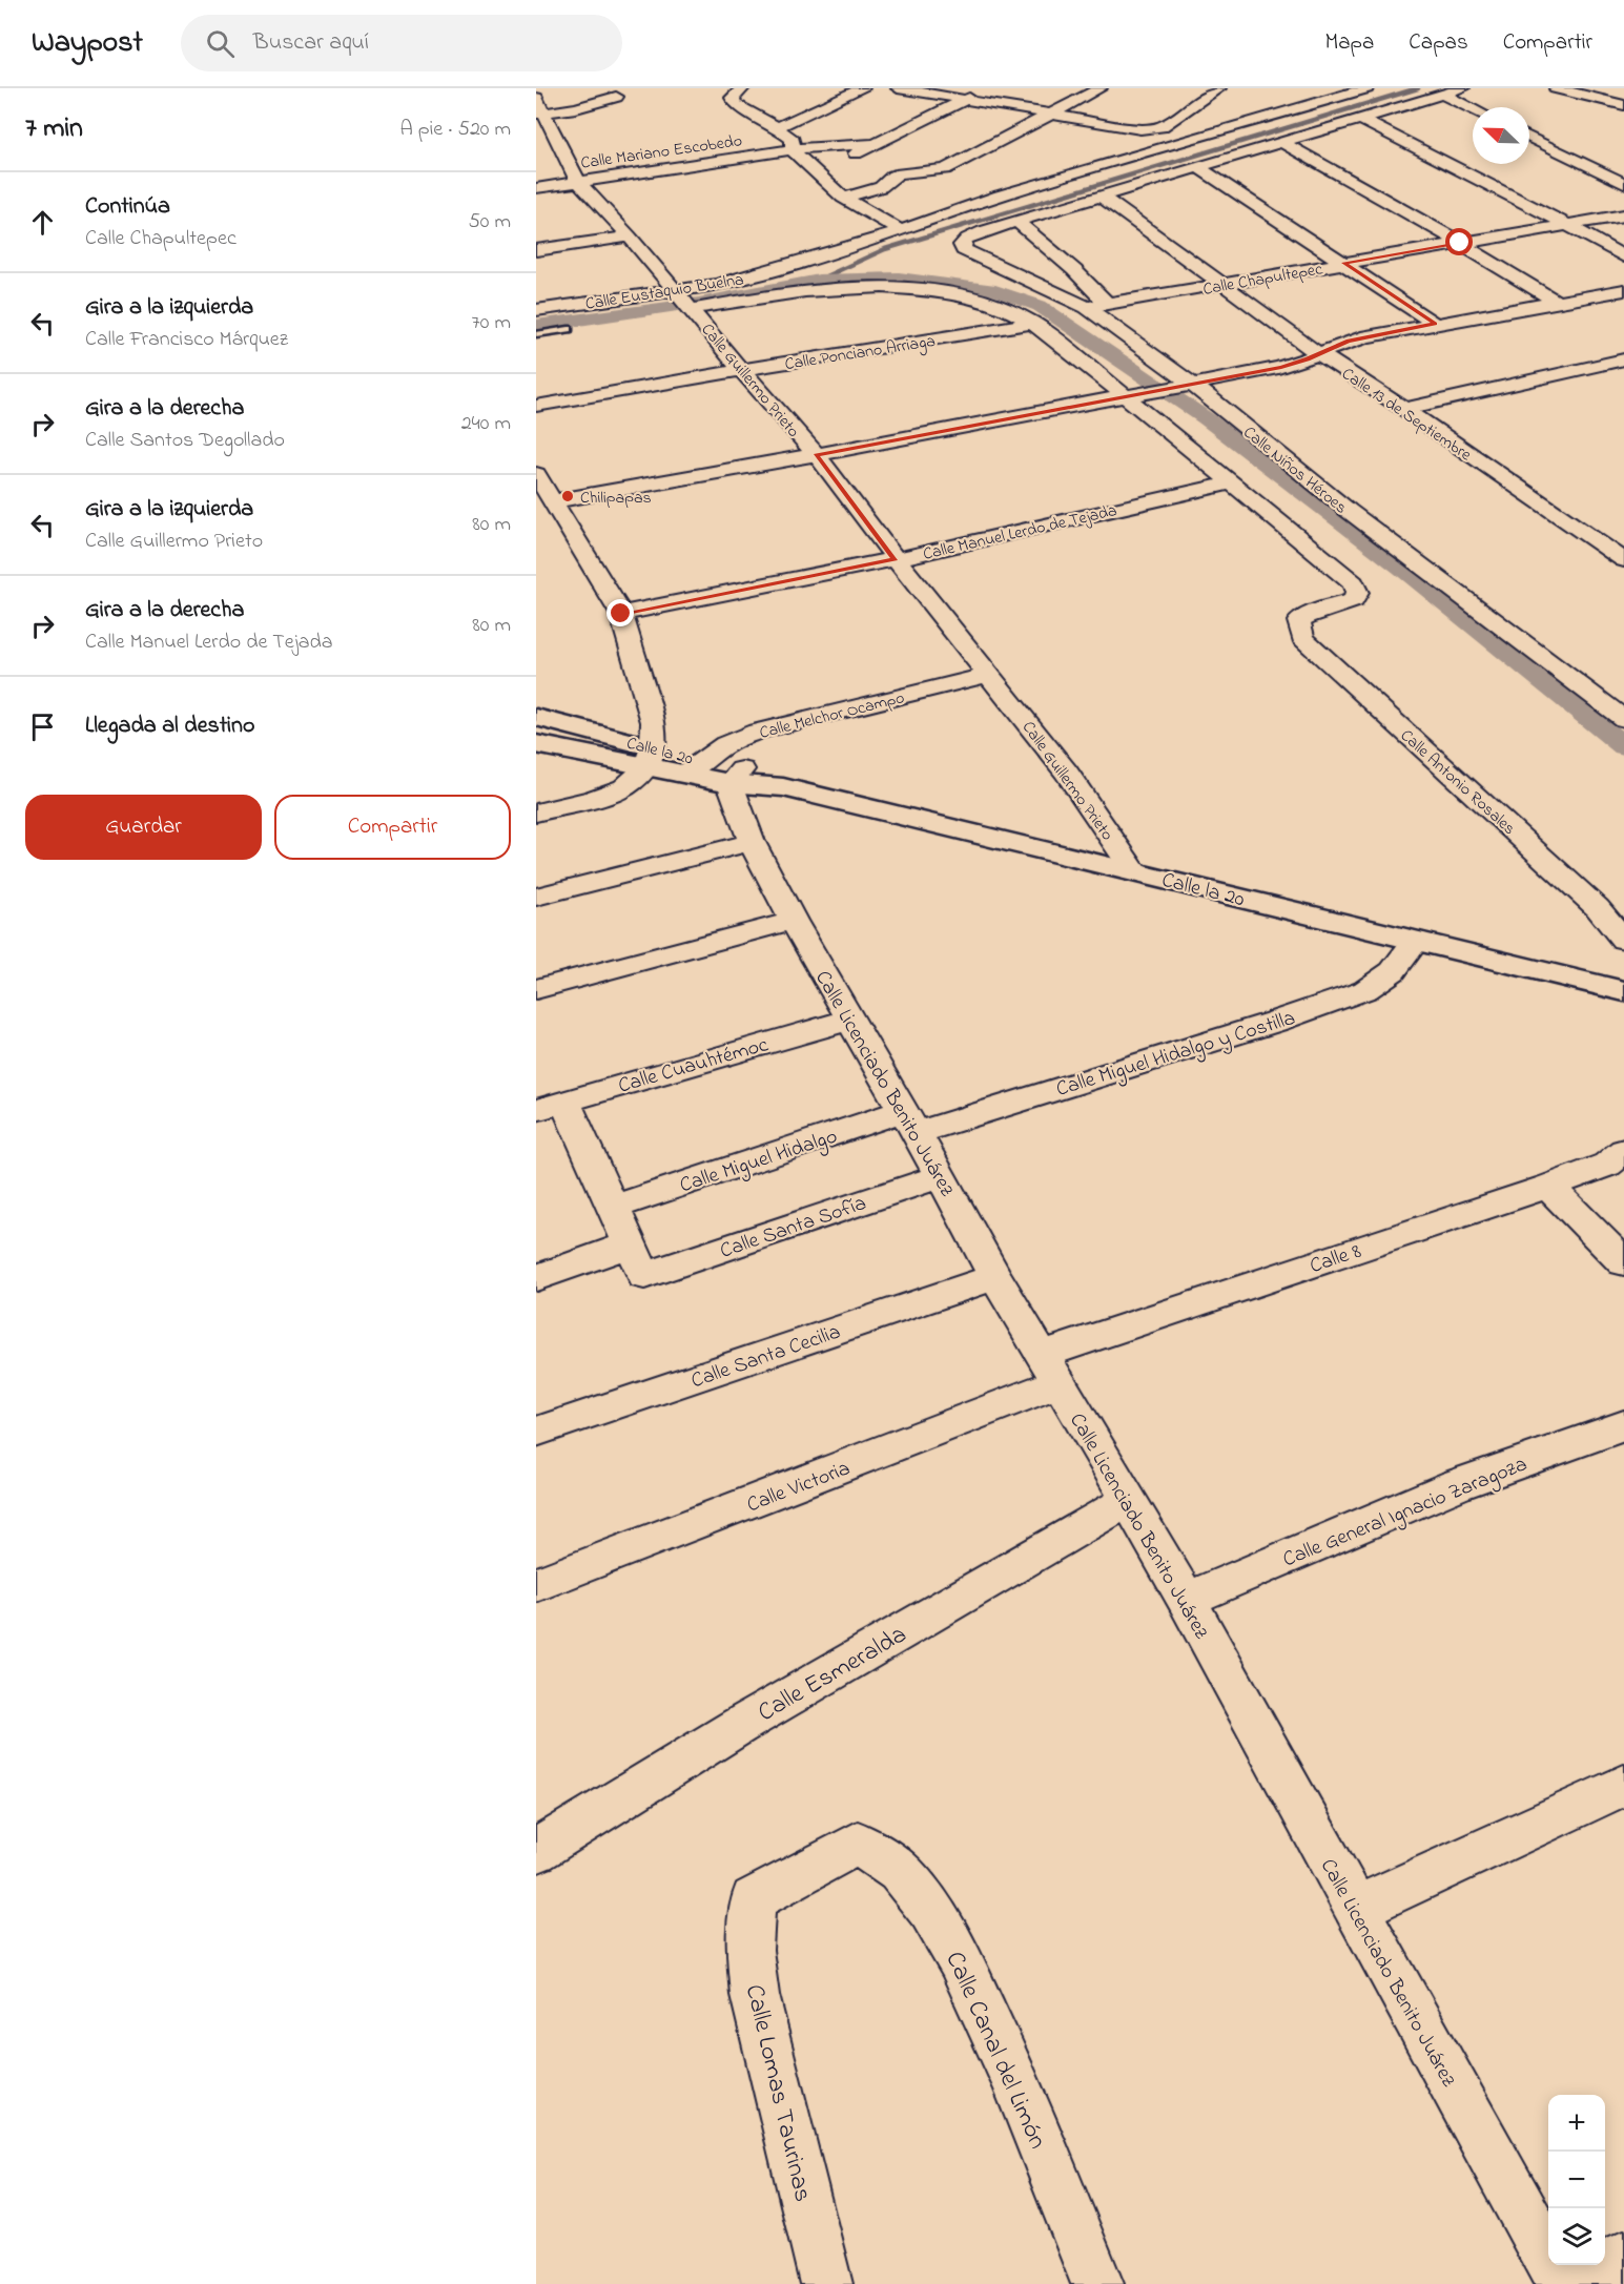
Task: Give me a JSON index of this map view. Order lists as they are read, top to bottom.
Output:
{
  "streets": {
    "street": [
      "Calle Mariano Escobedo",
      "Calle Chapultepec",
      "Calle Eustaquio Buelna",
      "Calle Ponciano Arriaga",
      "Calle Guillermo Prieto",
      "Calle 13 de Septiembre",
      "Calle Niños Héroes",
      "Calle Manuel Lerdo de Tejada",
      "Calle Melchor Ocampo",
      "Calle la 20",
      "Calle Antonio Rosales",
      "Calle Miguel Hidalgo y Costilla",
      "Calle Cuauhtémoc",
      "Calle Licenciado Benito Juárez",
      "Calle Miguel Hidalgo",
      "Calle Santa Sofía",
      "Calle 8",
      "Calle Santa Cecilia",
      "Calle Victoria",
      "Calle General Ignacio Zaragoza",
      "Calle Esmeralda",
      "Calle Canal del Limón",
      "Calle Lomas Taurinas"
    ]
  },
  "crossings": [
    ["Calle Mariano Escobedo", "Calle Guillermo Prieto"],
    ["Calle Chapultepec", "Calle 13 de Septiembre"],
    ["Calle Chapultepec", "Calle Niños Héroes"],
    ["Calle Eustaquio Buelna", "Calle Guillermo Prieto"],
    ["Calle Ponciano Arriaga", "Calle Guillermo Prieto"],
    ["Calle Guillermo Prieto", "Calle Manuel Lerdo de Tejada"],
    ["Calle Guillermo Prieto", "Calle Melchor Ocampo"],
    ["Calle Guillermo Prieto", "Calle la 20"],
    ["Calle Manuel Lerdo de Tejada", "Calle Antonio Rosales"],
    ["Calle Melchor Ocampo", "Calle la 20"],
    ["Calle Melchor Ocampo", "Calle Licenciado Benito Juárez"],
    ["Calle la 20", "Calle Miguel Hidalgo y Costilla"],
    ["Calle la 20", "Calle Licenciado Benito Juárez"],
    ["Calle Miguel Hidalgo y Costilla", "Calle Licenciado Benito Juárez"],
    ["Calle Miguel Hidalgo y Costilla", "Calle Miguel Hidalgo"],
    ["Calle Cuauhtémoc", "Calle Licenciado Benito Juárez"],
    ["Calle Licenciado Benito Juárez", "Calle Miguel Hidalgo"],
    ["Calle Licenciado Benito Juárez", "Calle Santa Sofía"],
    ["Calle Licenciado Benito Juárez", "Calle 8"],
    ["Calle Licenciado Benito Juárez", "Calle Santa Cecilia"],
    ["Calle Licenciado Benito Juárez", "Calle Victoria"],
    ["Calle Licenciado Benito Juárez", "Calle General Ignacio Zaragoza"],
    ["Calle Licenciado Benito Juárez", "Calle Esmeralda"],
    ["Calle 8", "Calle Victoria"],
    ["Calle Canal del Limón", "Calle Lomas Taurinas"]
  ],
  "places": ["Chilipapas"],
  "north": "top left",
  "page": {
    "header": "Waypost",
    "search": "Buscar aquí",
    "nav": ["Mapa", "Capas", "Compartir"],
    "heading": ["7 min", "A pie · 520 m"],
    "list": [
      ["Continúa", "Calle Chapultepec", "50 m"],
      ["Gira a la izquierda", "Calle Francisco Márquez", "70 m"],
      ["Gira a la derecha", "Calle Santos Degollado", "240 m"],
      ["Gira a la izquierda", "Calle Guillermo Prieto", "80 m"],
      ["Gira a la derecha", "Calle Manuel Lerdo de Tejada", "80 m"],
      "Llegada al destino"
    ],
    "buttons": ["Guardar", "Compartir"],
    "map_buttons": ["+", "−"]
  }
}
